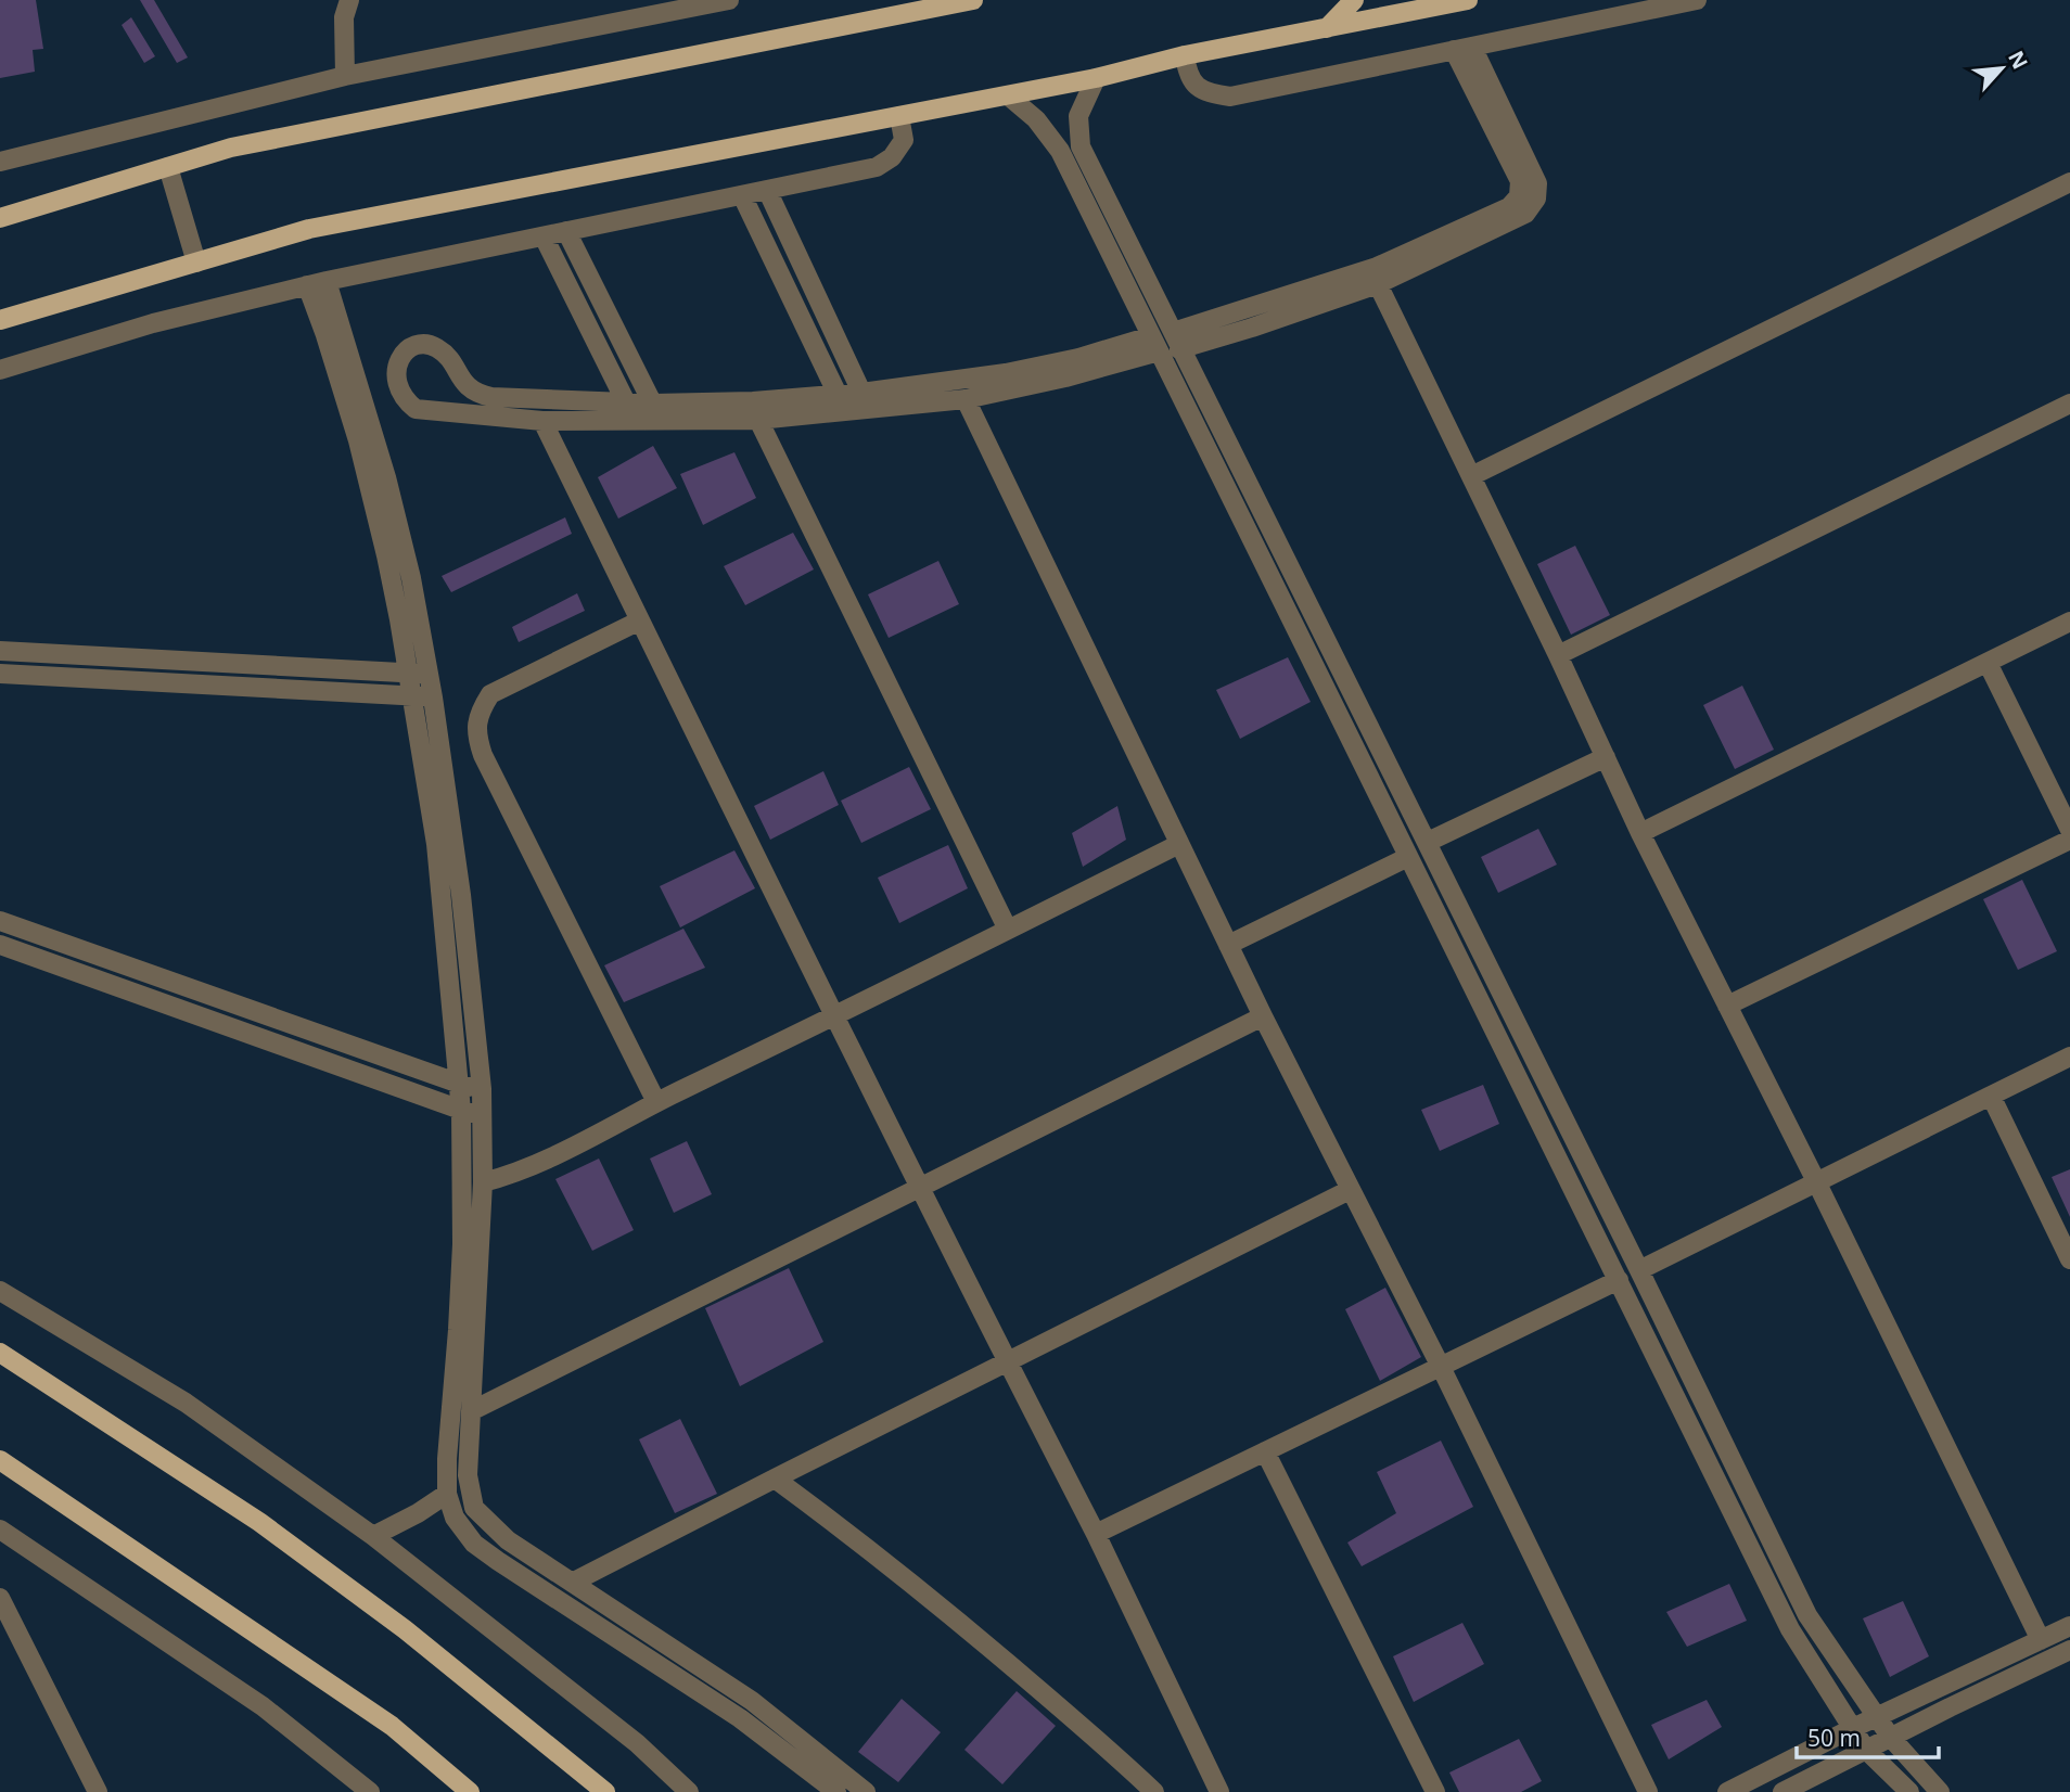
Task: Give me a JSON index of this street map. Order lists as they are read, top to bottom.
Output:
{
  "scale_bar": "50 m",
  "north": "top right"
}
